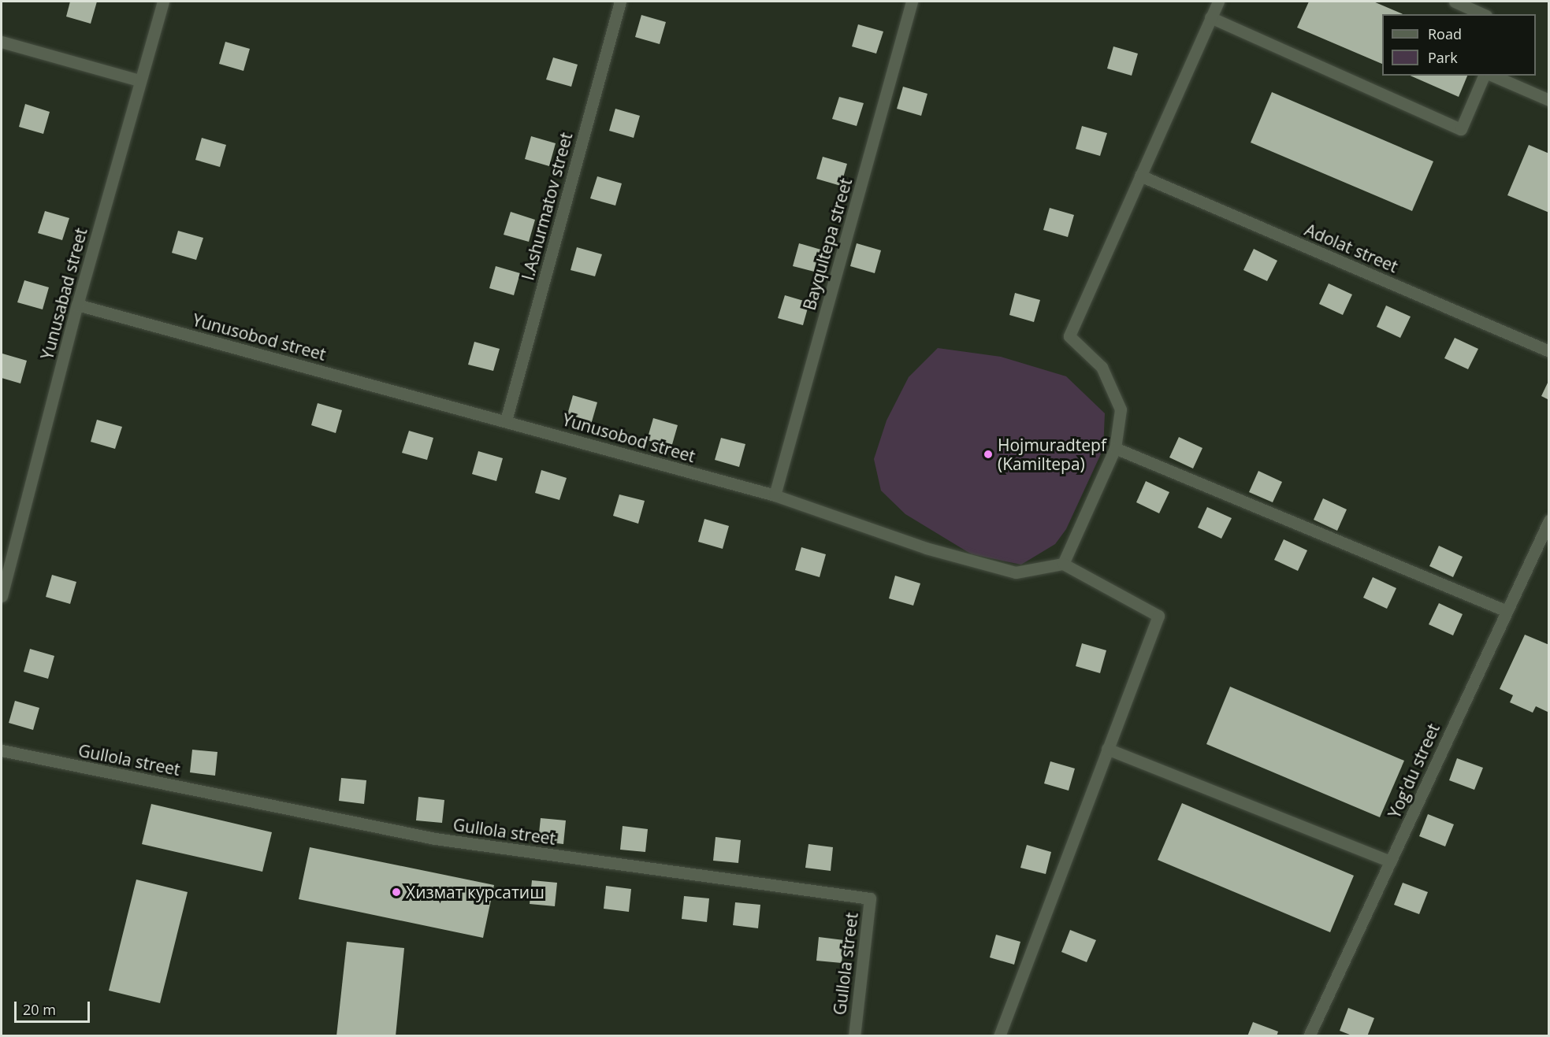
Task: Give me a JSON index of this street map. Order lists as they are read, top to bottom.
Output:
{
  "streets": {
    "street": [
      "I.Ashurmatov street",
      "Bayqultepa street",
      "Adolat street",
      "Yunusabad street",
      "Yunusobod street",
      "Gullola street",
      "Yog'du street"
    ]
  },
  "crossings": [
    ["I.Ashurmatov street", "Yunusobod street"],
    ["Bayqultepa street", "Yunusobod street"],
    ["Yunusabad street", "Yunusobod street"]
  ],
  "places": ["Hojmuradtepf (Kamiltepa)", "Хизмат курсатиш"],
  "legend": ["Road", "Park"],
  "scale_bar": "20 m"
}
